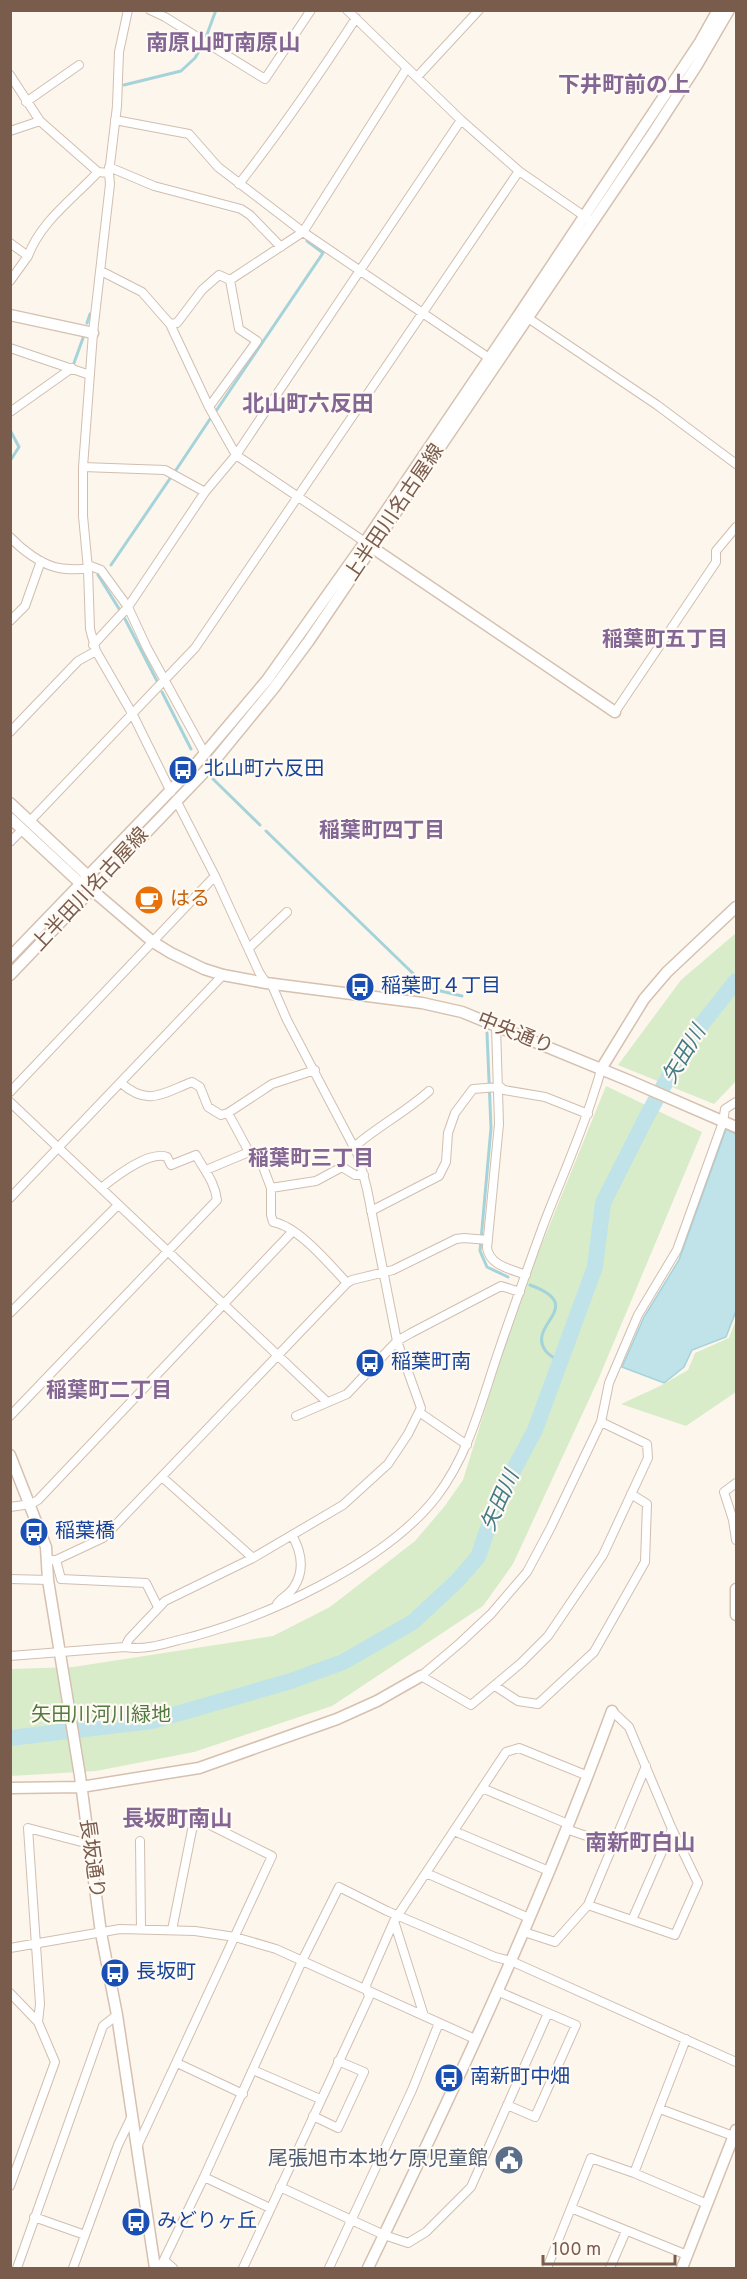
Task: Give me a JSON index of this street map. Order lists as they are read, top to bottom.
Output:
{
  "streets": {
    "street": ["上半田川名古屋線", "中央通り", "長坂通り"]
  },
  "crossings": [
    ["上半田川名古屋線", "中央通り"]
  ],
  "districts": [
    "南原山町南原山",
    "下井町前の上",
    "北山町六反田",
    "稲葉町五丁目",
    "稲葉町四丁目",
    "稲葉町三丁目",
    "稲葉町二丁目",
    "長坂町南山",
    "南新町白山"
  ],
  "water": ["矢田川"],
  "parks": ["矢田川河川緑地"],
  "places": {
    "bus stop": [
      "北山町六反田",
      "稲葉町４丁目",
      "稲葉町南",
      "稲葉橋",
      "長坂町",
      "南新町中畑",
      "みどりヶ丘"
    ],
    "cafe": ["はる"],
    "public building": ["尾張旭市本地ケ原児童館"]
  },
  "scale_bar": "100 m"
}
